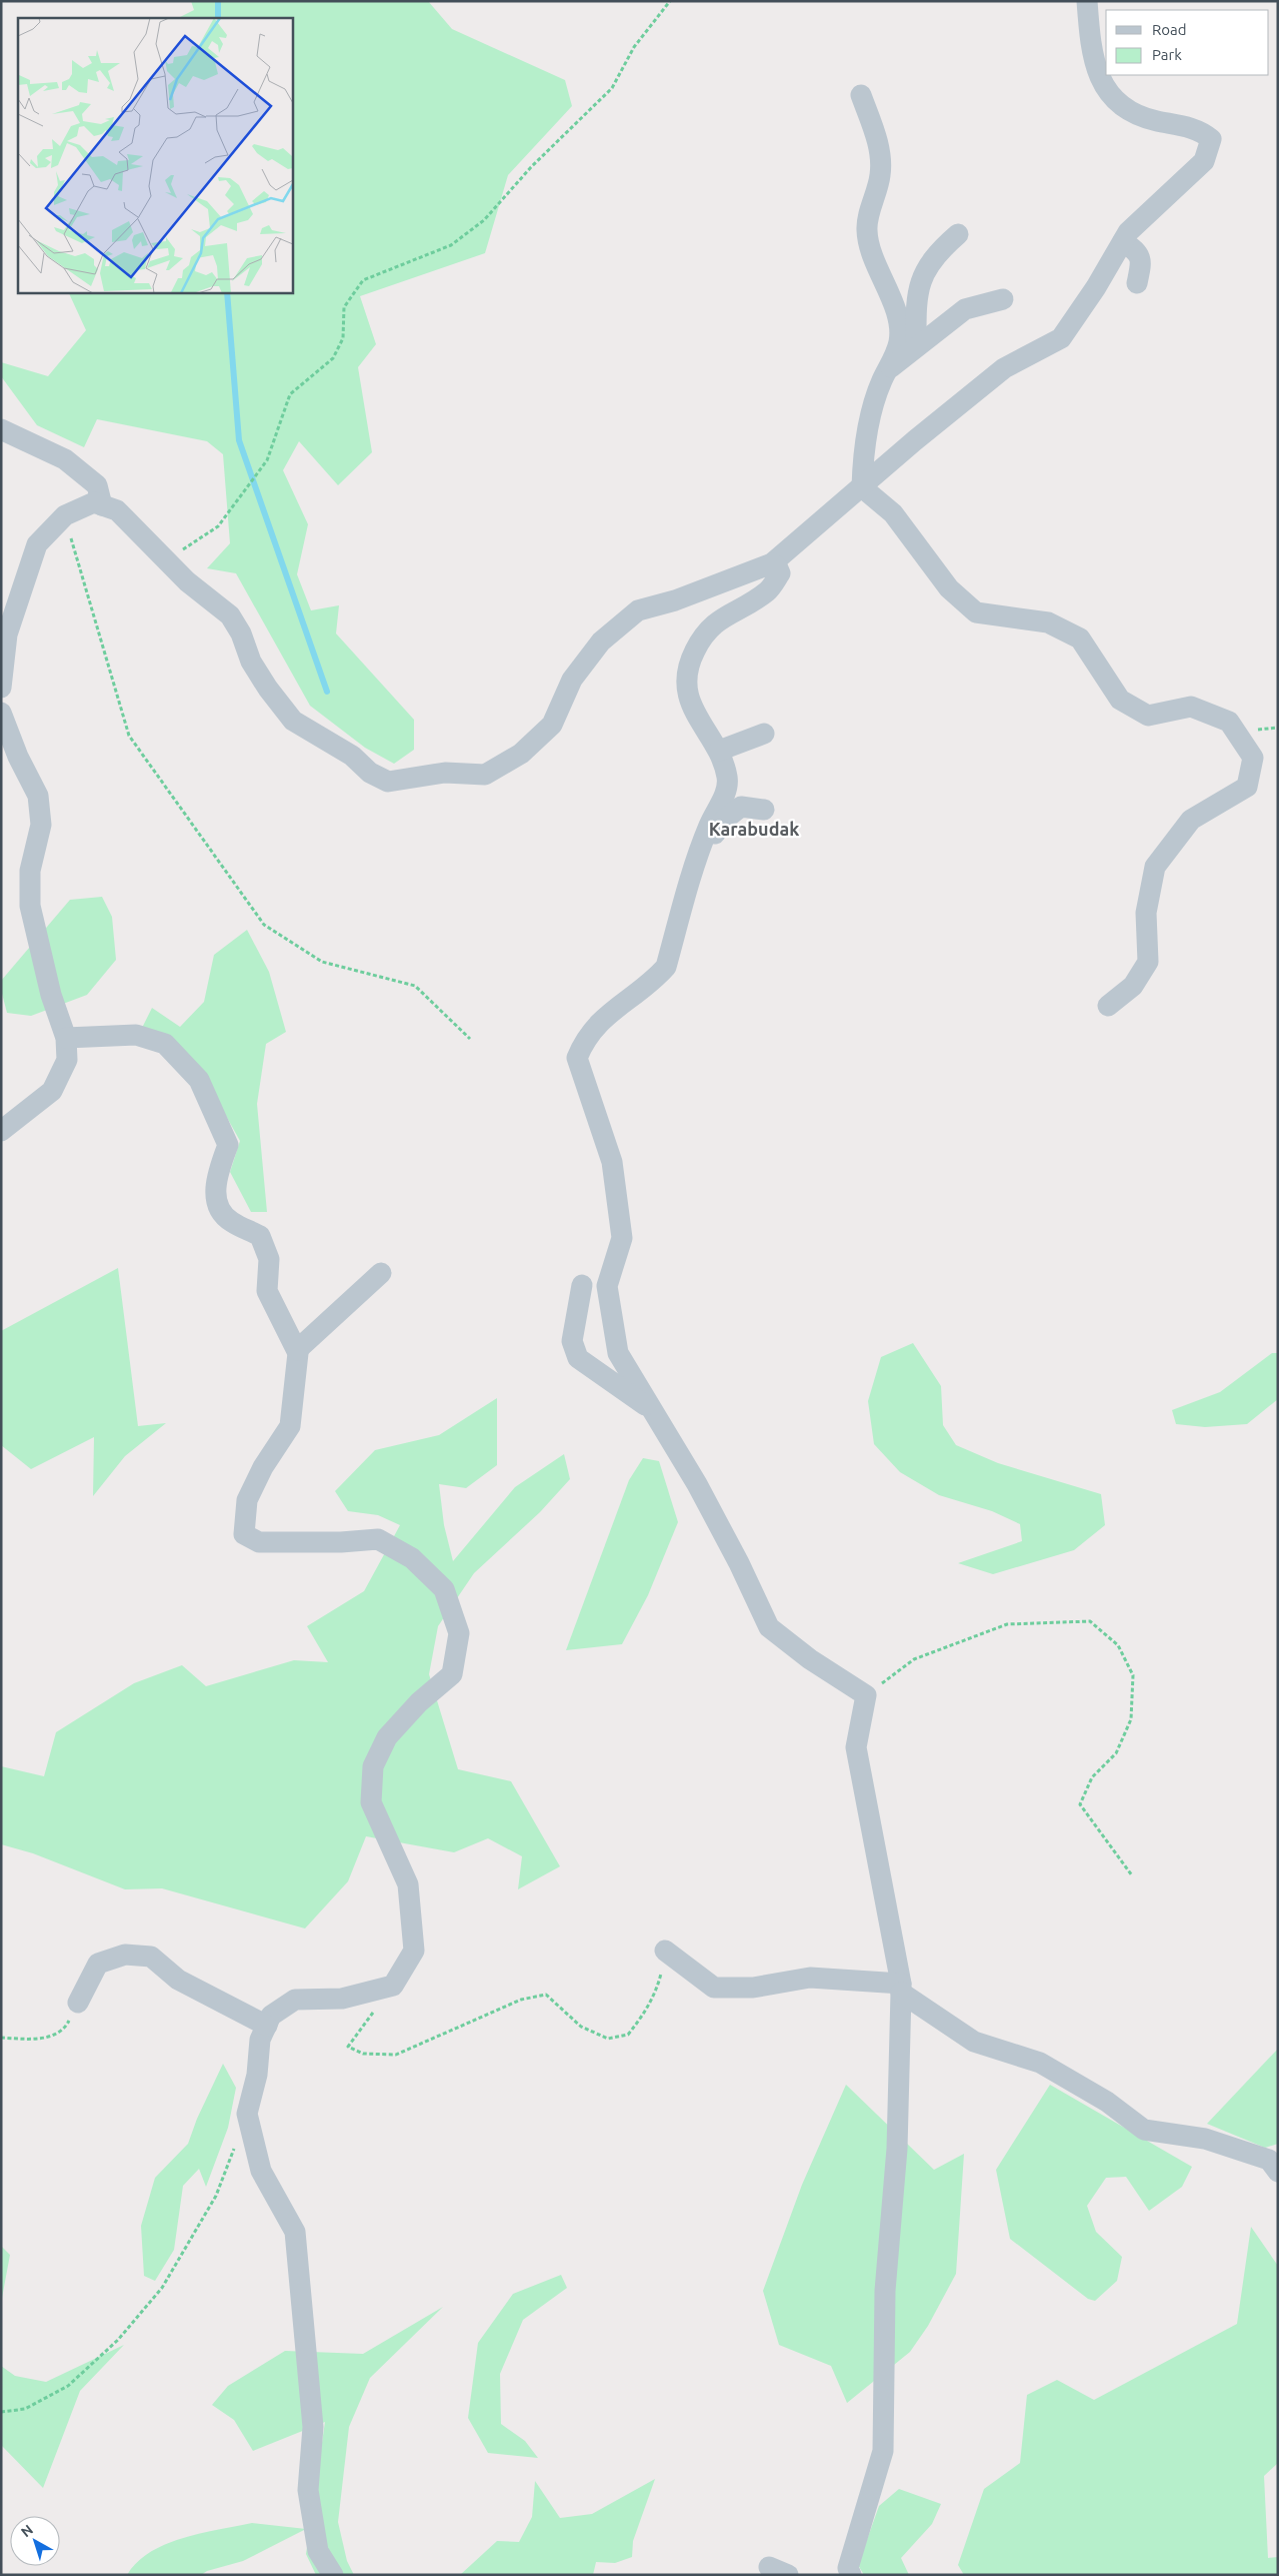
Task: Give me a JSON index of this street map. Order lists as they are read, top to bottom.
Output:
{
  "districts": ["Karabudak"],
  "legend": ["Road", "Park"],
  "north": "top left"
}
